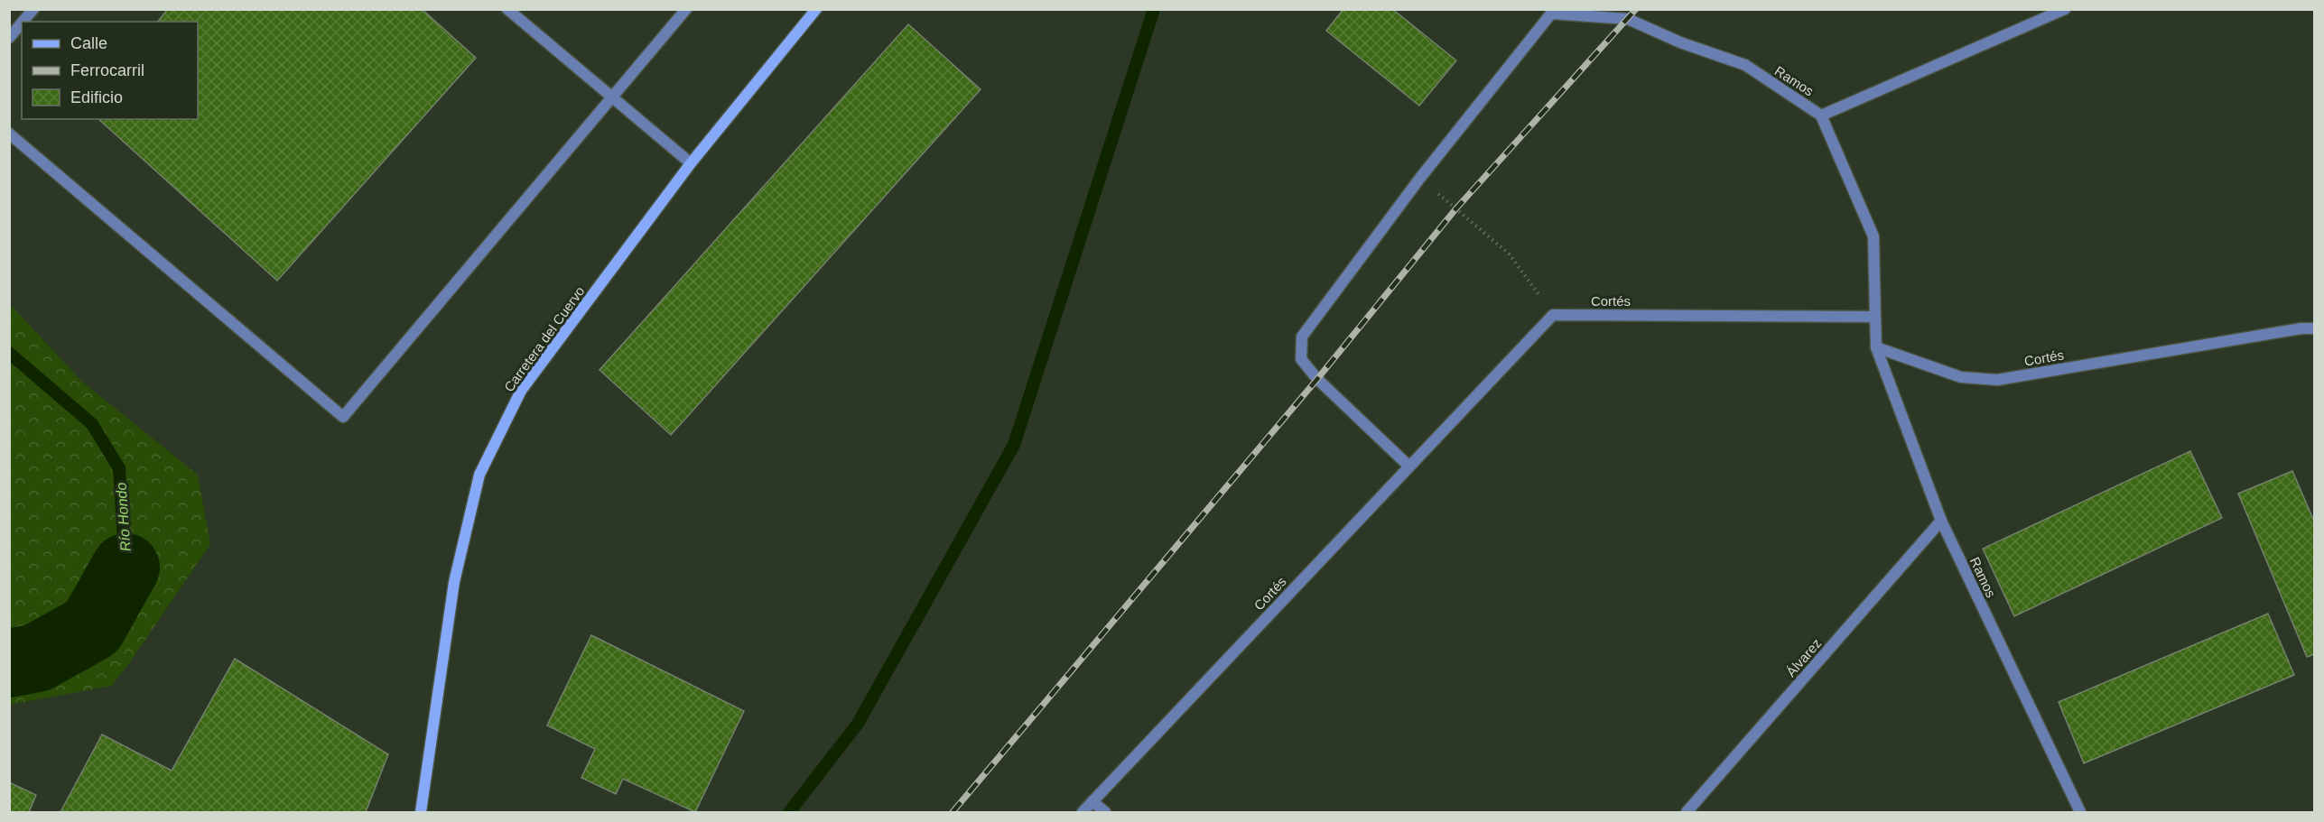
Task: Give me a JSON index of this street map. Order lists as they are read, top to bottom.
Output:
{
  "streets": {
    "street": [
      "Ramos",
      "Cortés",
      "Carretera del Cuervo",
      "Álvarez"
    ]
  },
  "crossings": [
    ["Ramos", "Cortés"],
    ["Ramos", "Álvarez"]
  ],
  "water": ["Río Hondo"],
  "legend": ["Calle", "Ferrocarril", "Edificio"]
}
